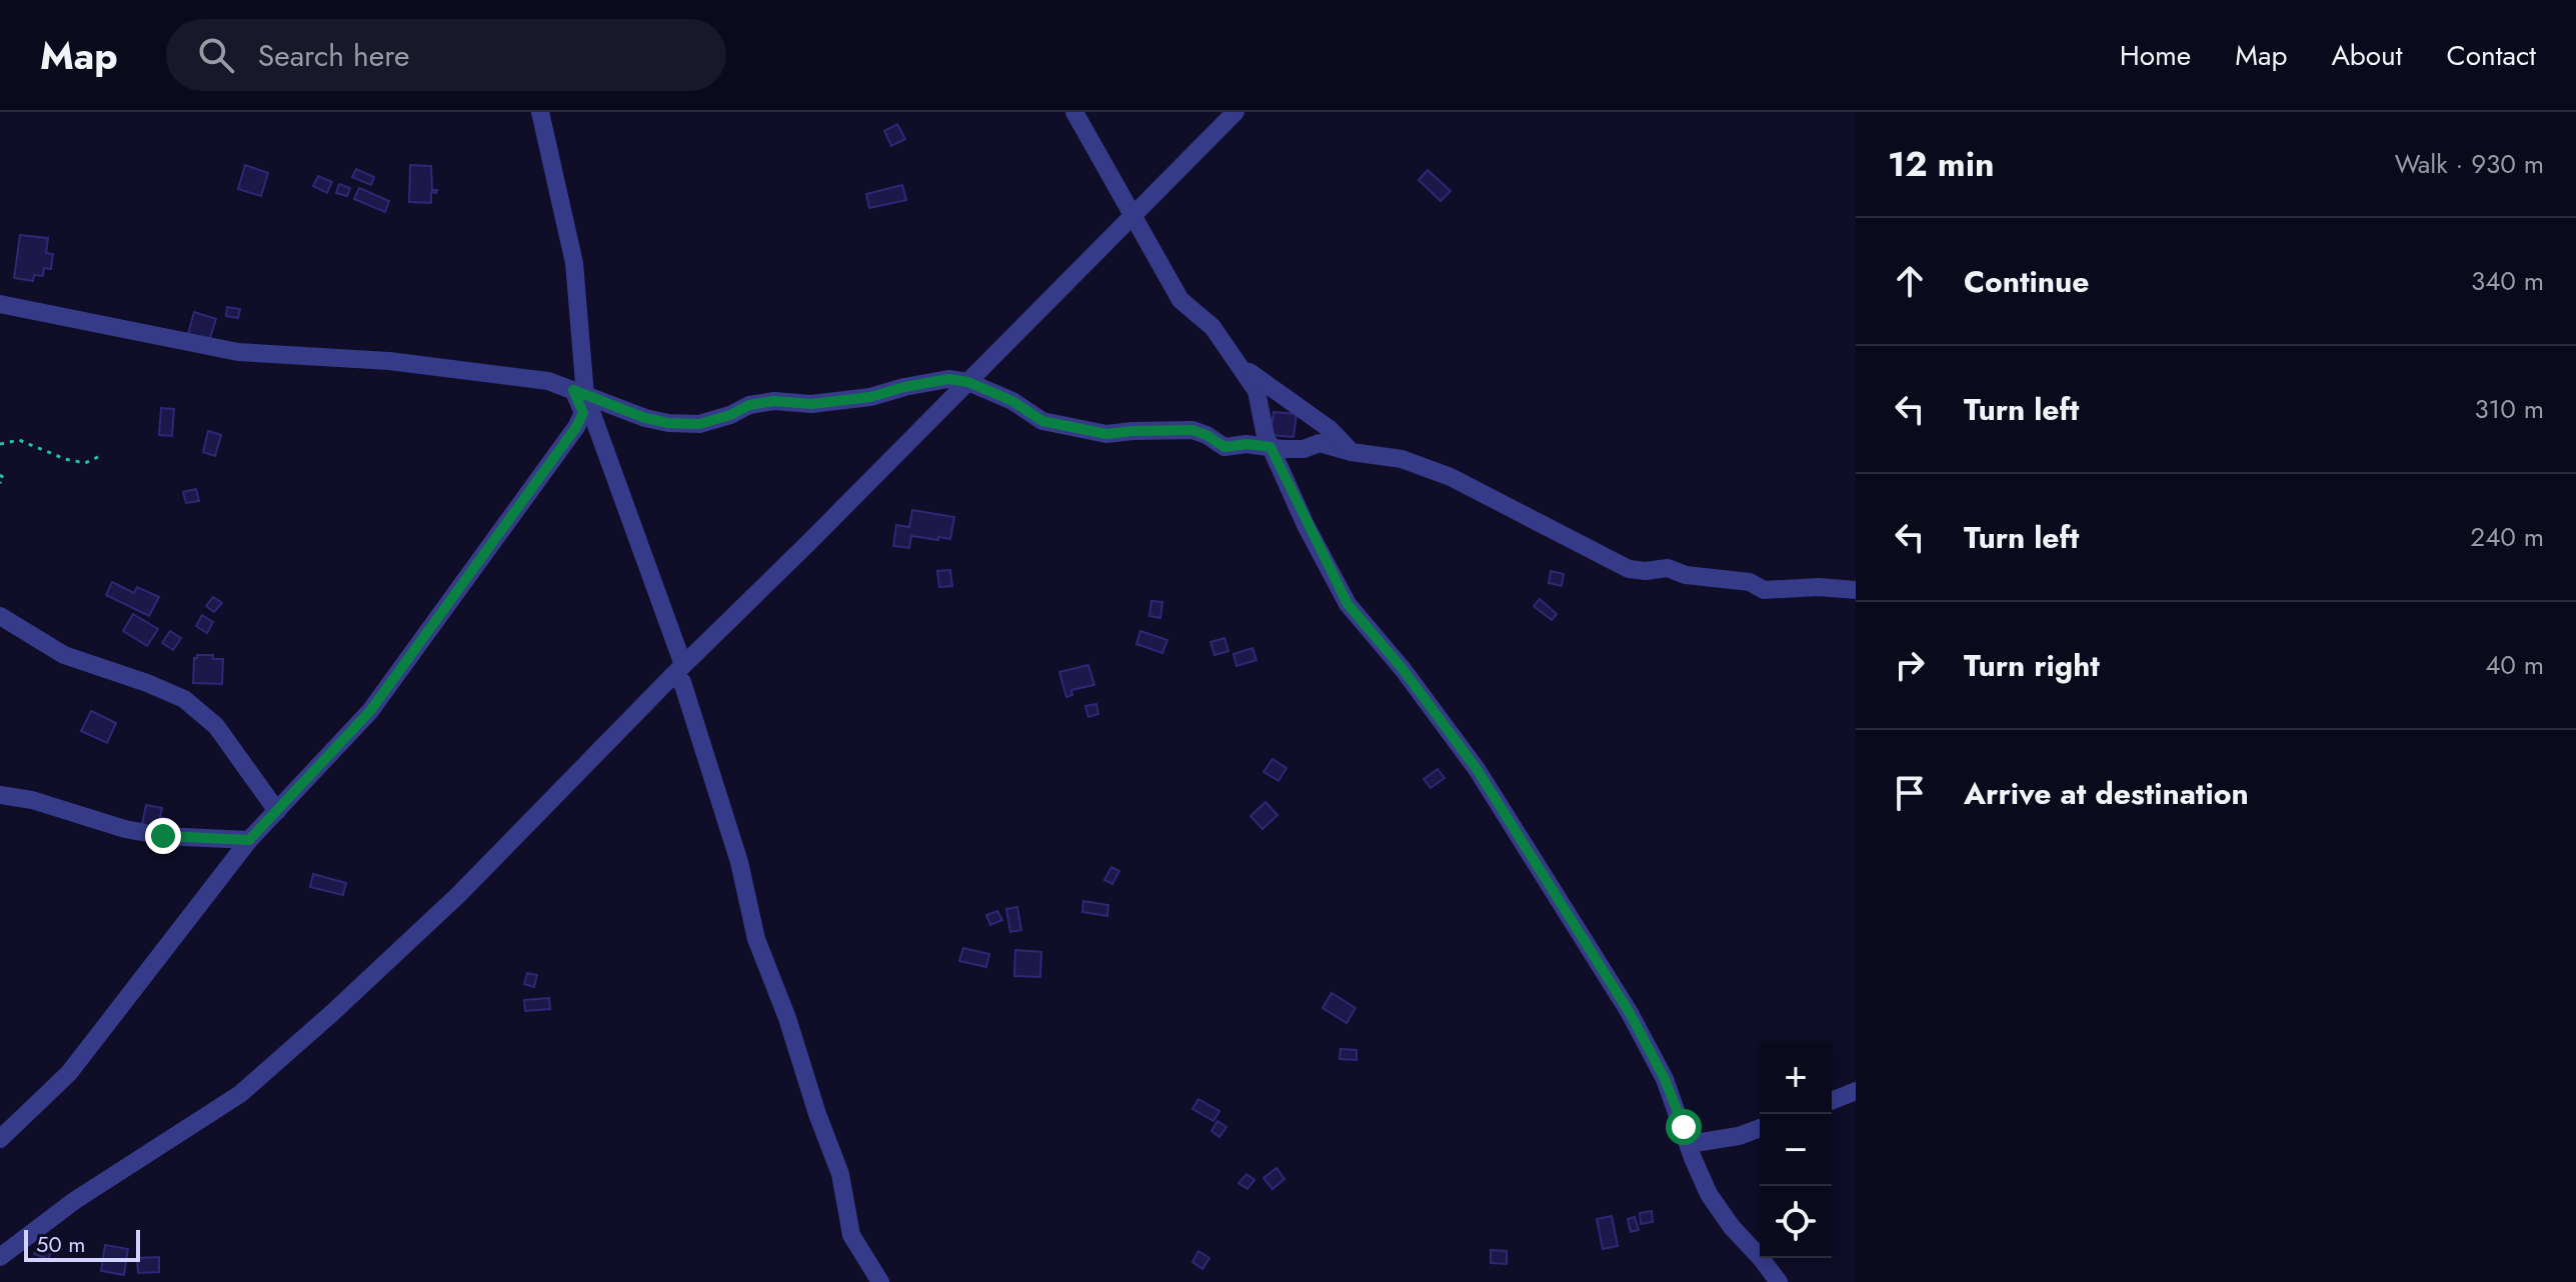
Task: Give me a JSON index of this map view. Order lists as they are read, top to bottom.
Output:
{
  "scale_bar": "50 m",
  "page": {
    "header": "Map",
    "search": "Search here",
    "nav": [
      "Home",
      "Map",
      "About",
      "Contact"
    ],
    "heading": ["12 min", "Walk · 930 m"],
    "list": [
      ["Continue", "340 m"],
      ["Turn left", "310 m"],
      ["Turn left", "240 m"],
      ["Turn right", "40 m"],
      "Arrive at destination"
    ],
    "map_buttons": ["+", "−"],
    "scale": "50 m"
  }
}
